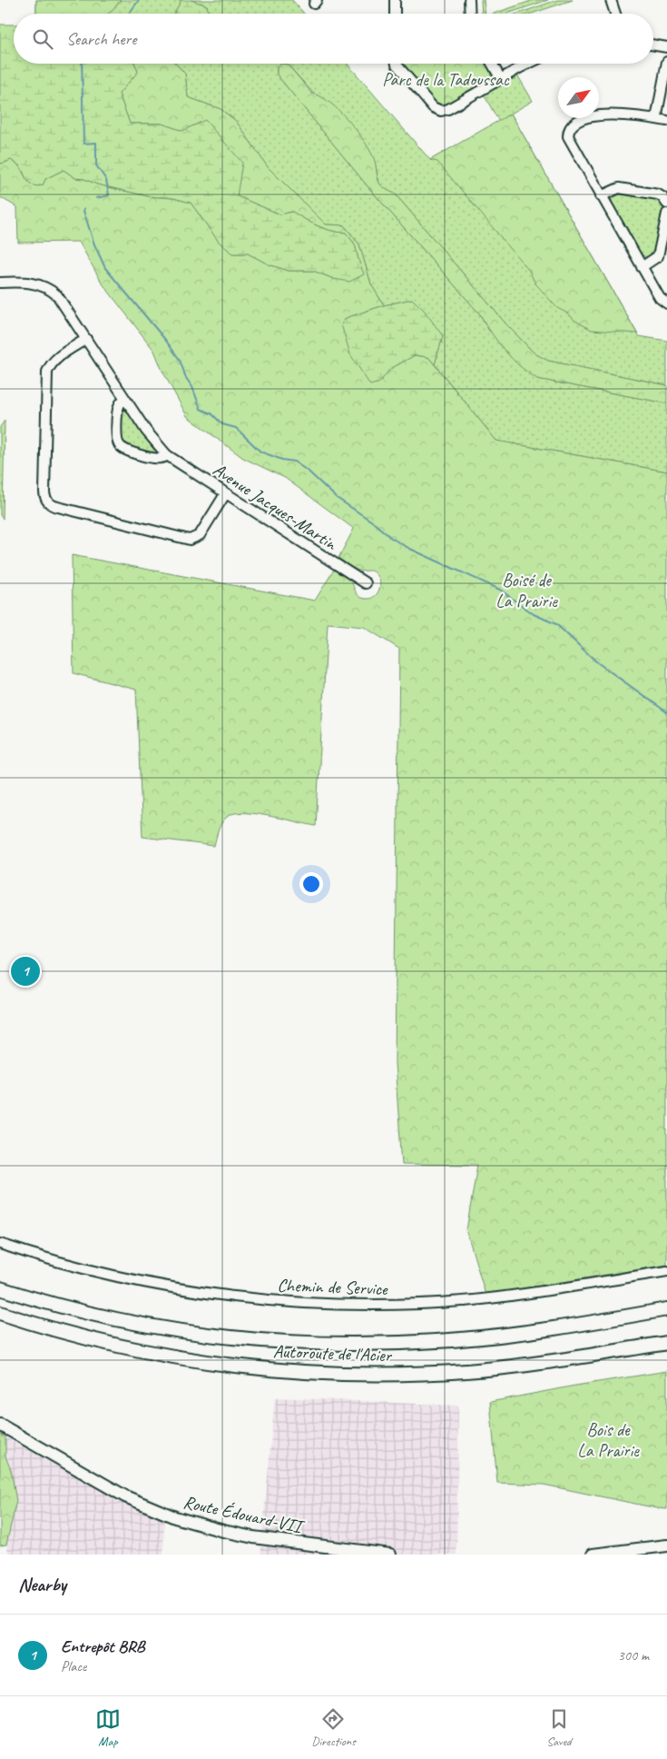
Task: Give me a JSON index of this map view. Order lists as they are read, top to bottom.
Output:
{
  "streets": {
    "highway": ["Autoroute de l'Acier"],
    "main road": ["Route Édouard-VII"],
    "street": ["Avenue Jacques-Martin", "Chemin de Service"]
  },
  "parks": ["Parc de la Tadoussac", "Boisé de La Prairie", "Bois de La Prairie"],
  "north": "top right",
  "page": {
    "search": "Search here",
    "pins": "1",
    "heading": "Nearby",
    "list": [
      {
        "mark": "1",
        "name": "Entrepôt BRB",
        "note": "Place",
        "value": "300 m"
      }
    ],
    "nav": ["Map", "Directions", "Saved"]
  }
}
